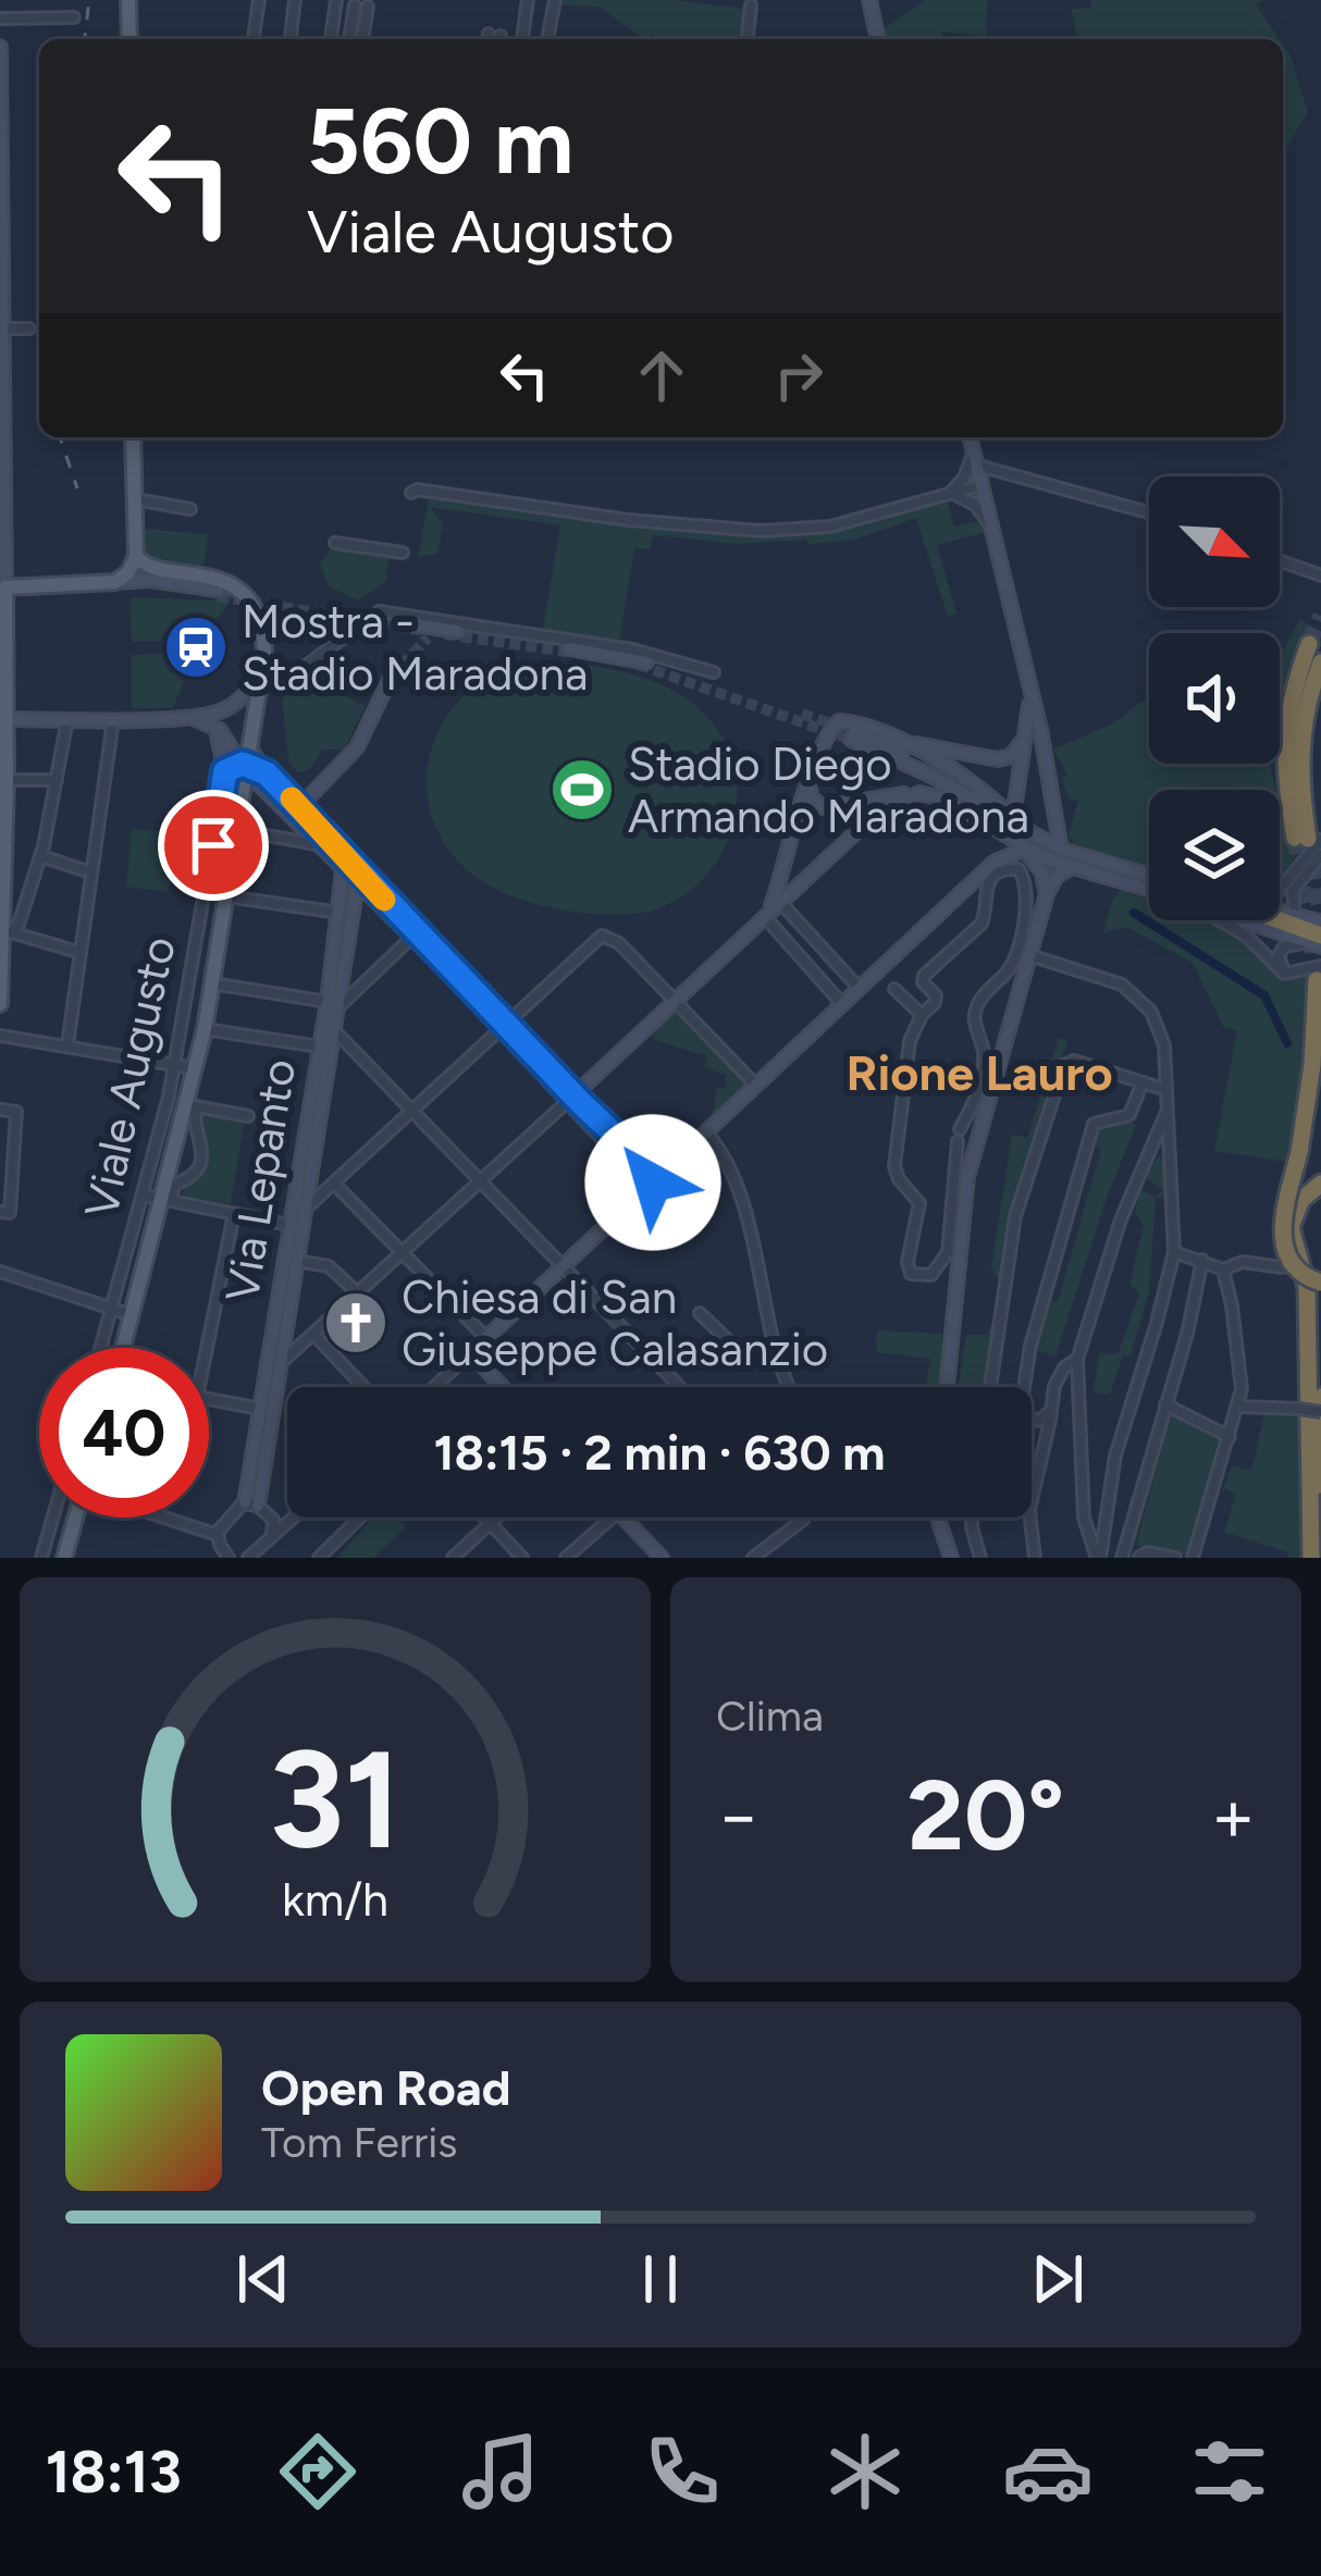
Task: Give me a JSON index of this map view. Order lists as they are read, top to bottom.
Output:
{
  "streets": {
    "main road": ["Viale Augusto", "Via Lepanto"]
  },
  "districts": ["Rione Lauro"],
  "places": {
    "station": ["Mostra - Stadio Maradona"],
    "sports": ["Stadio Diego Armando Maradona"],
    "church": ["Chiesa di San Giuseppe Calasanzio"]
  },
  "north": "bottom right",
  "page": {
    "turn": ["560 m", "Viale Augusto"],
    "limit": "40",
    "trip": "18:15 · 2 min · 630 m",
    "tile": "Clima",
    "heat": ["−", "20°", "+"],
    "song": ["Open Road", "Tom Ferris"],
    "tabs": "18:13",
    "gauge": ["31", "km/h"]
  }
}
